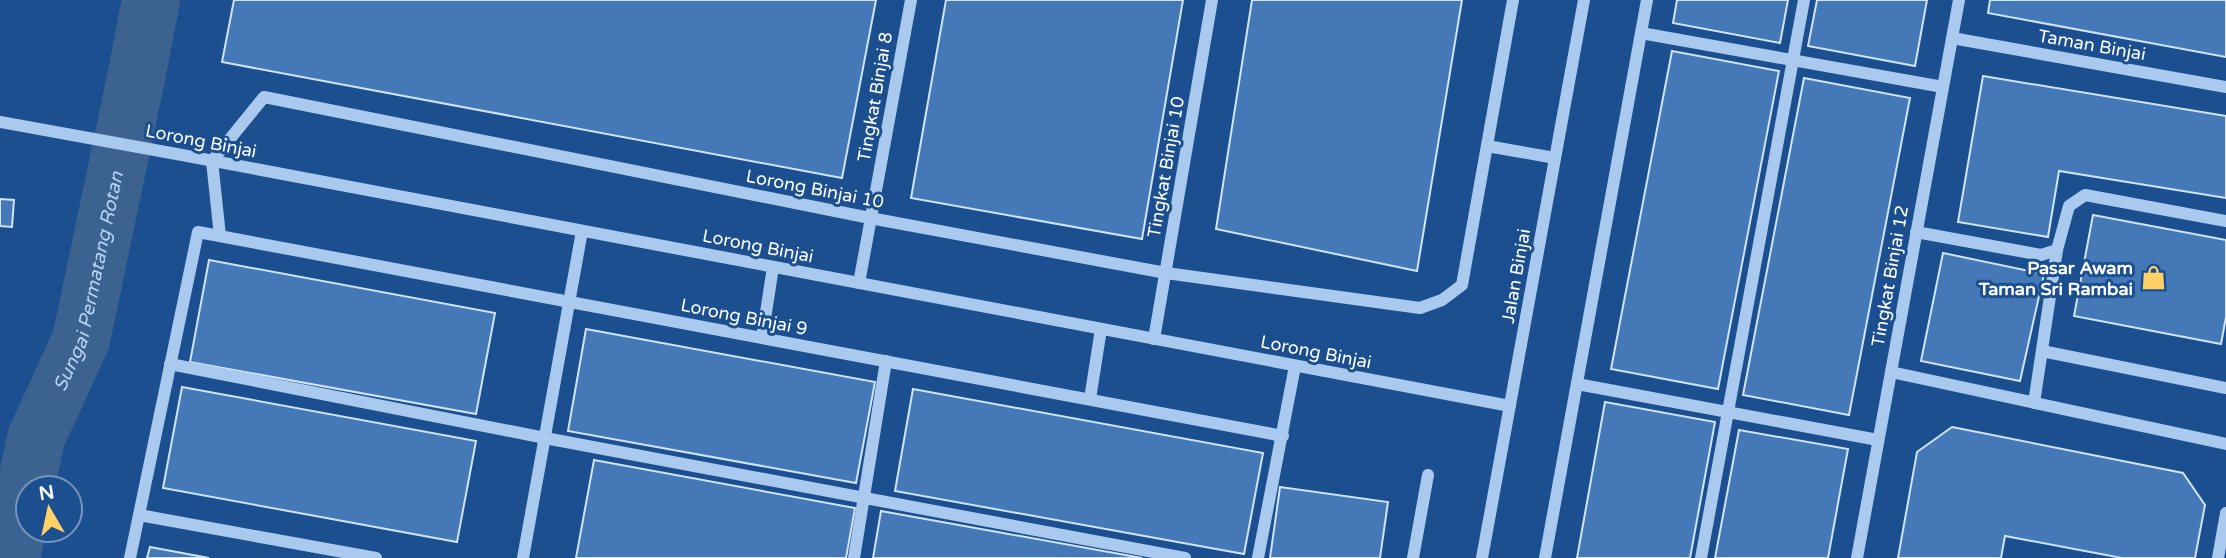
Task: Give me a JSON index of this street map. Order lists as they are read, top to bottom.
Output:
{
  "streets": {
    "street": [
      "Taman Binjai",
      "Tingkat Binjai 8",
      "Lorong Binjai",
      "Tingkat Binjai 10",
      "Lorong Binjai 10",
      "Jalan Binjai",
      "Tingkat Binjai 12",
      "Lorong Binjai 9"
    ]
  },
  "crossings": [
    ["Taman Binjai", "Tingkat Binjai 12"],
    ["Tingkat Binjai 8", "Lorong Binjai"],
    ["Tingkat Binjai 8", "Lorong Binjai 10"],
    ["Lorong Binjai", "Tingkat Binjai 10"],
    ["Lorong Binjai", "Lorong Binjai 10"],
    ["Lorong Binjai", "Jalan Binjai"],
    ["Tingkat Binjai 10", "Lorong Binjai 10"]
  ],
  "water": ["Sungai Permatang Rotan"],
  "places": {
    "shop": ["Pasar Awam Taman Sri Rambai"]
  },
  "north": "top"
}
